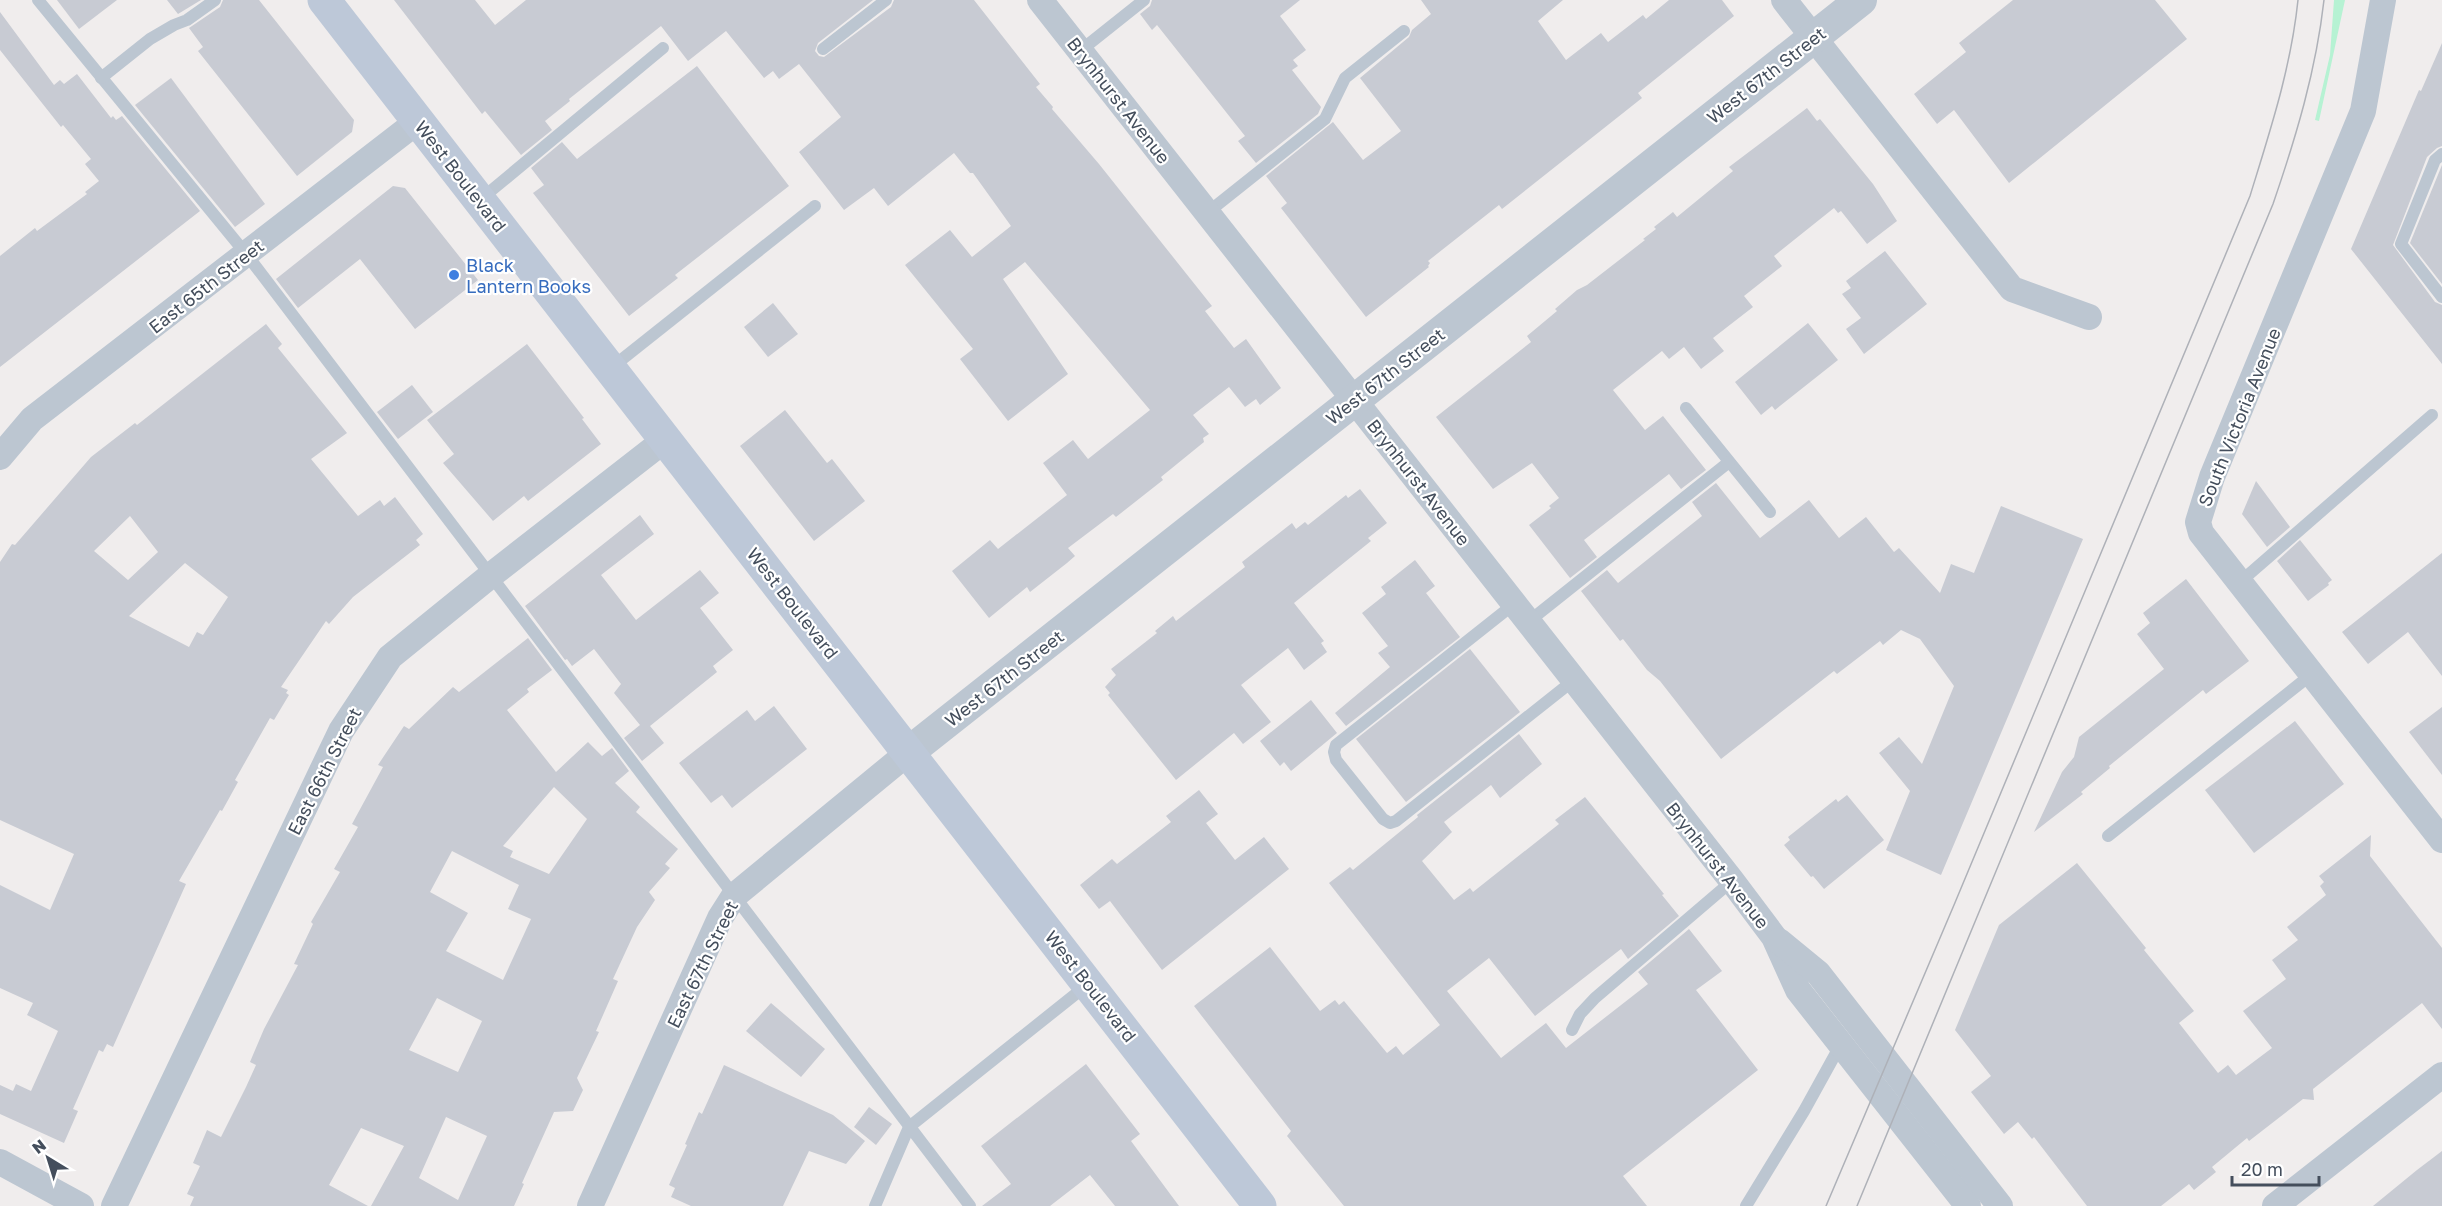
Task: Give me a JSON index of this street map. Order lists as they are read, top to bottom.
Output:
{
  "streets": {
    "main road": ["West Boulevard"],
    "street": [
      "West 67th Street",
      "Brynhurst Avenue",
      "East 65th Street",
      "South Victoria Avenue",
      "East 66th Street",
      "East 67th Street"
    ]
  },
  "crossings": [
    ["West 67th Street", "Brynhurst Avenue"],
    ["West 67th Street", "West Boulevard"],
    ["West 67th Street", "East 67th Street"],
    ["West Boulevard", "East 65th Street"],
    ["West Boulevard", "East 66th Street"],
    ["West Boulevard", "East 67th Street"]
  ],
  "places": ["Black Lantern Books"],
  "scale_bar": "20 m",
  "north": "top left"
}
